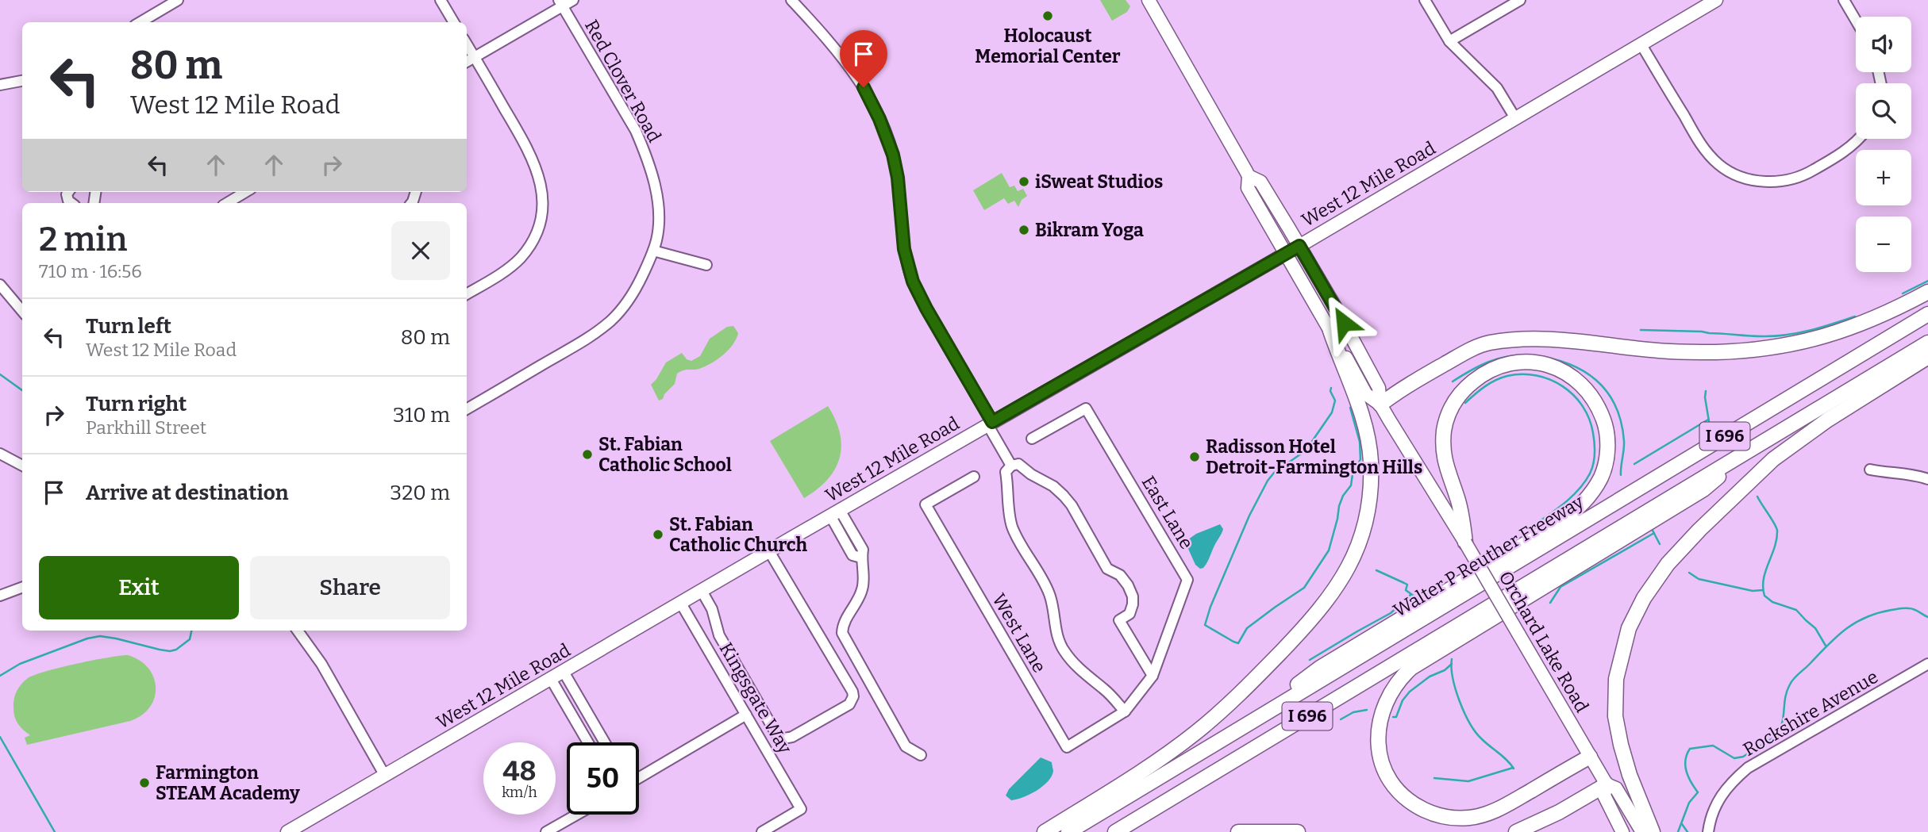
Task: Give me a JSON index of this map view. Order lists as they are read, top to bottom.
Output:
{
  "streets": {
    "highway": ["I 696", "Walter P Reuther Freeway"],
    "main road": ["West 12 Mile Road", "Orchard Lake Road"],
    "street": [
      "Red Clover Road",
      "East Lane",
      "West Lane",
      "Kingsgate Way",
      "Rockshire Avenue"
    ]
  },
  "crossings": [
    ["West 12 Mile Road", "Orchard Lake Road"],
    ["West 12 Mile Road", "Kingsgate Way"],
    ["East Lane", "West Lane"]
  ],
  "places": [
    "Holocaust Memorial Center",
    "iSweat Studios",
    "Bikram Yoga",
    "St. Fabian Catholic School",
    "Radisson Hotel Detroit-Farmington Hills",
    "St. Fabian Catholic Church",
    "Farmington STEAM Academy"
  ],
  "page": {
    "map_buttons": ["+", "−"],
    "turn": ["80 m", "West 12 Mile Road"],
    "heading": ["2 min", "710 m · 16:56"],
    "list": [
      {
        "name": "Turn left",
        "note": "West 12 Mile Road",
        "value": "80 m"
      },
      {
        "name": "Turn right",
        "note": "Parkhill Street",
        "value": "310 m"
      },
      {
        "name": "Arrive at destination",
        "value": "320 m"
      }
    ],
    "buttons": ["Exit", "Share"],
    "speed": "48 km/h",
    "limit": "50"
  }
}
